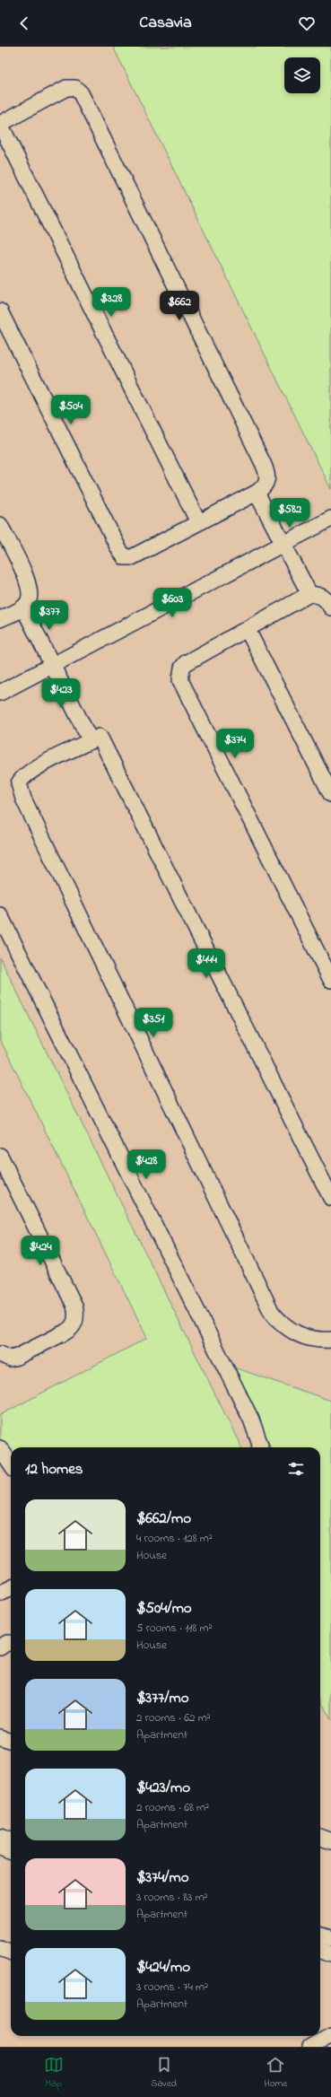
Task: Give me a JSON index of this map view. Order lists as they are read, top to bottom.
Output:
{
  "page": {
    "header": "Casavia",
    "price": [
      "$328",
      "$662",
      "$504",
      "$582",
      "$603",
      "$377",
      "$423",
      "$374",
      "$444",
      "$351",
      "$428",
      "$424"
    ],
    "heading": "12 homes",
    "list": [
      {
        "name": "$662/mo",
        "note": "4 rooms · 128 m² · House"
      },
      {
        "name": "$504/mo",
        "note": "5 rooms · 118 m² · House"
      },
      {
        "name": "$377/mo",
        "note": "2 rooms · 62 m² · Apartment"
      },
      {
        "name": "$423/mo",
        "note": "2 rooms · 68 m² · Apartment"
      },
      {
        "name": "$374/mo",
        "note": "3 rooms · 83 m² · Apartment"
      },
      {
        "name": "$424/mo",
        "note": "3 rooms · 74 m² · Apartment"
      }
    ],
    "tabs": ["Map", "Saved", "Home"]
  }
}
